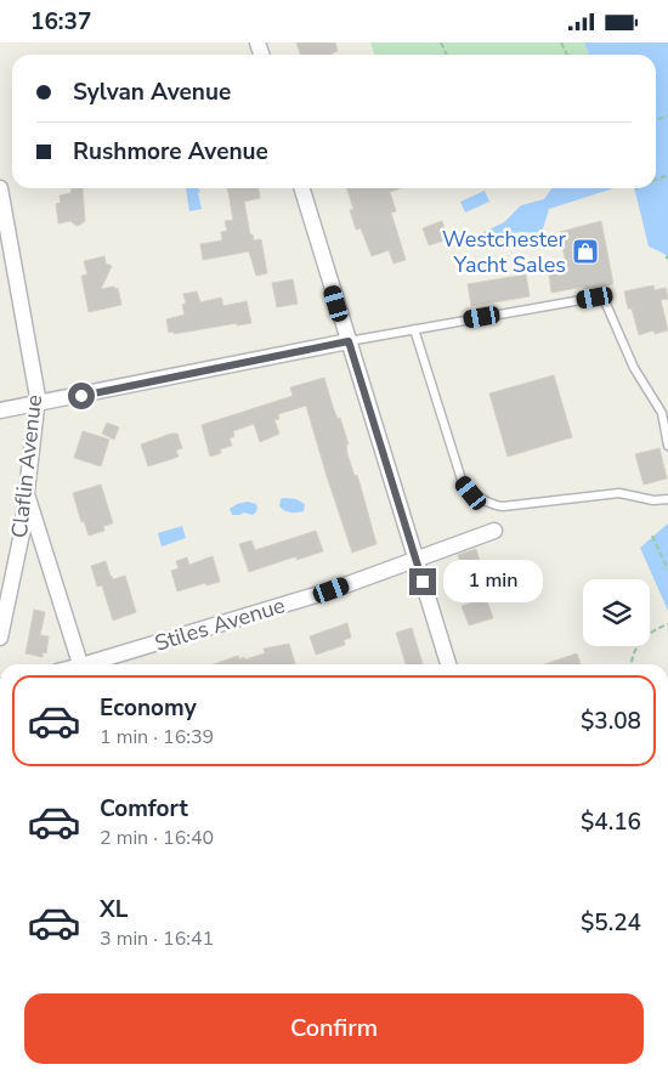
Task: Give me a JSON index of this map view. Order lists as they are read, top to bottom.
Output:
{
  "streets": {
    "street": ["Claflin Avenue", "Stiles Avenue"]
  },
  "places": {
    "shop": ["Westchester Yacht Sales"]
  },
  "page": {
    "status": "16:37",
    "banner": ["Sylvan Avenue", "Rushmore Avenue"],
    "bubble": "1 min",
    "list": [
      {
        "name": "Economy",
        "note": "1 min · 16:39",
        "value": "$3.08"
      },
      {
        "name": "Comfort",
        "note": "2 min · 16:40",
        "value": "$4.16"
      },
      {
        "name": "XL",
        "note": "3 min · 16:41",
        "value": "$5.24"
      }
    ],
    "buttons": "Confirm"
  }
}
